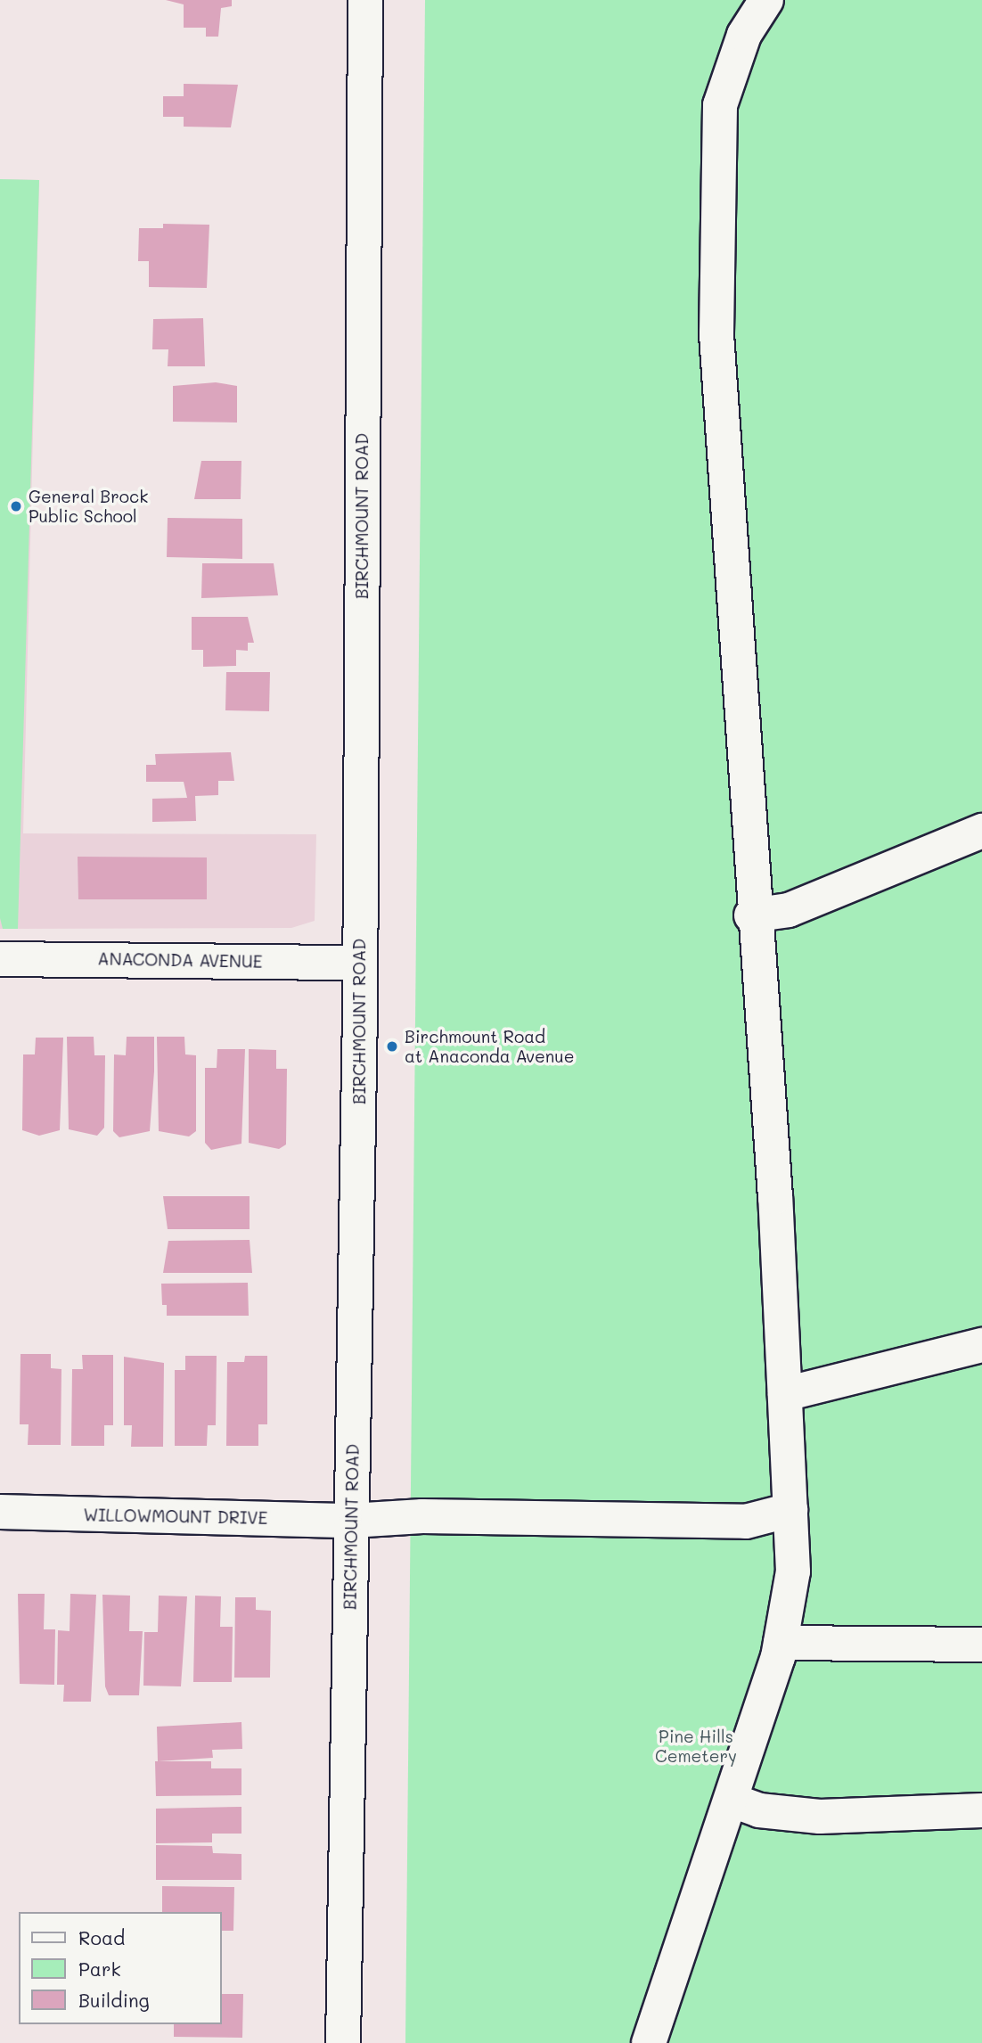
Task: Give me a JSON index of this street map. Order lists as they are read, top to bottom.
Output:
{
  "streets": {
    "main road": ["BIRCHMOUNT ROAD", "ANACONDA AVENUE", "WILLOWMOUNT DRIVE"]
  },
  "crossings": [
    ["BIRCHMOUNT ROAD", "ANACONDA AVENUE"],
    ["BIRCHMOUNT ROAD", "WILLOWMOUNT DRIVE"]
  ],
  "parks": ["Pine Hills Cemetery"],
  "places": ["General Brock Public School", "Birchmount Road at Anaconda Avenue"],
  "legend": ["Road", "Park", "Building"]
}
